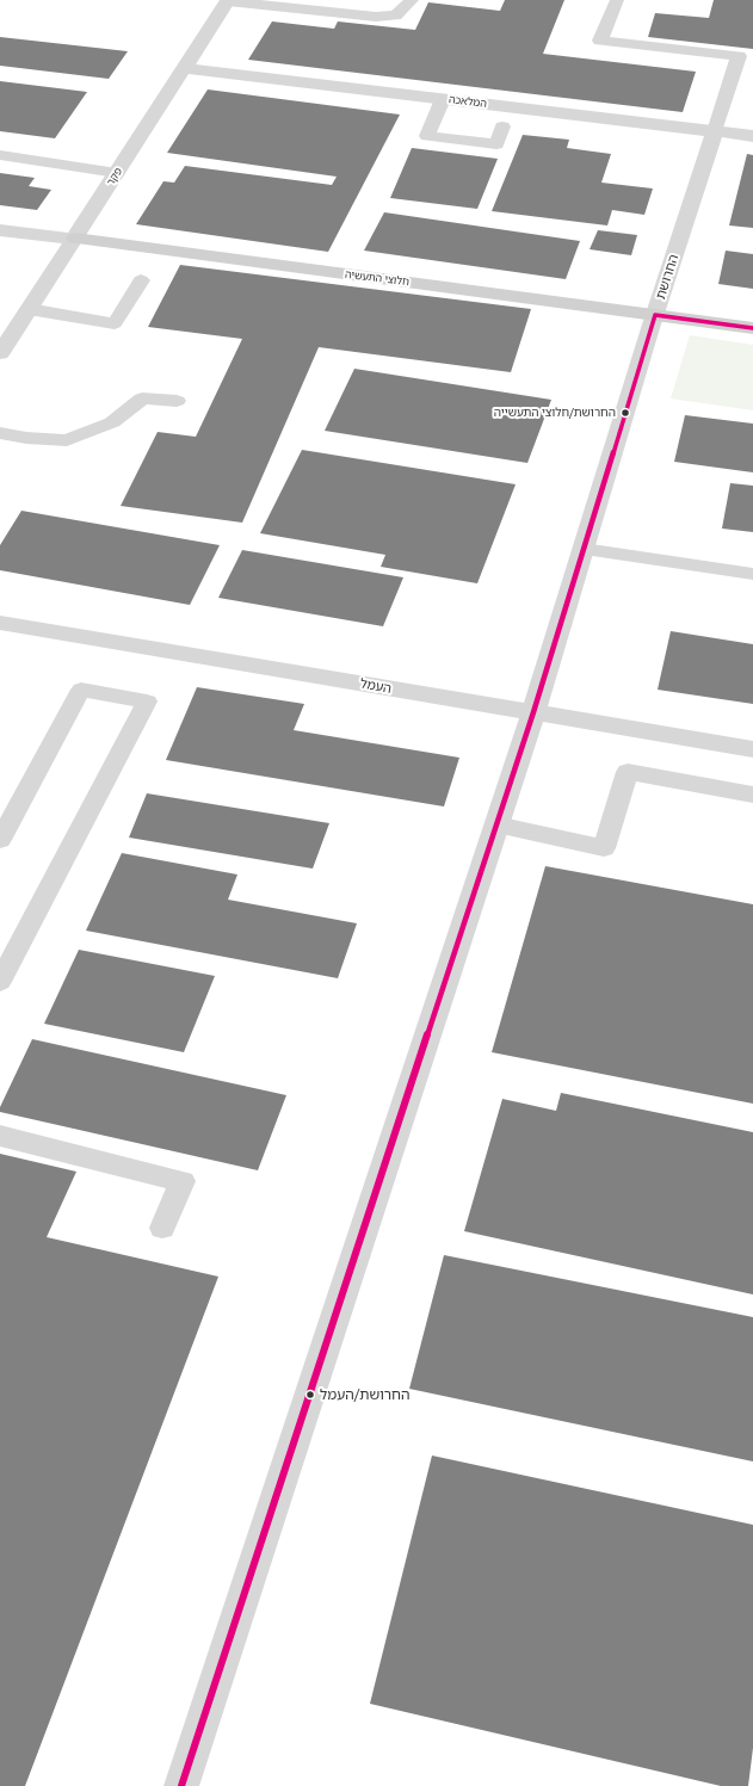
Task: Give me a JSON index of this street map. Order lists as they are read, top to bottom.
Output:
{
  "streets": {
    "street": [
      "המלאכה",
      "פקר",
      "החרושת",
      "חלוצי התעשיה",
      "העמל"
    ]
  },
  "crossings": [
    ["המלאכה", "פקר"],
    ["המלאכה", "החרושת"],
    ["פקר", "חלוצי התעשיה"],
    ["החרושת", "חלוצי התעשיה"],
    ["החרושת", "העמל"]
  ],
  "places": ["החרושת/חלוצי התעשייה", "החרושת/העמל"]
}
